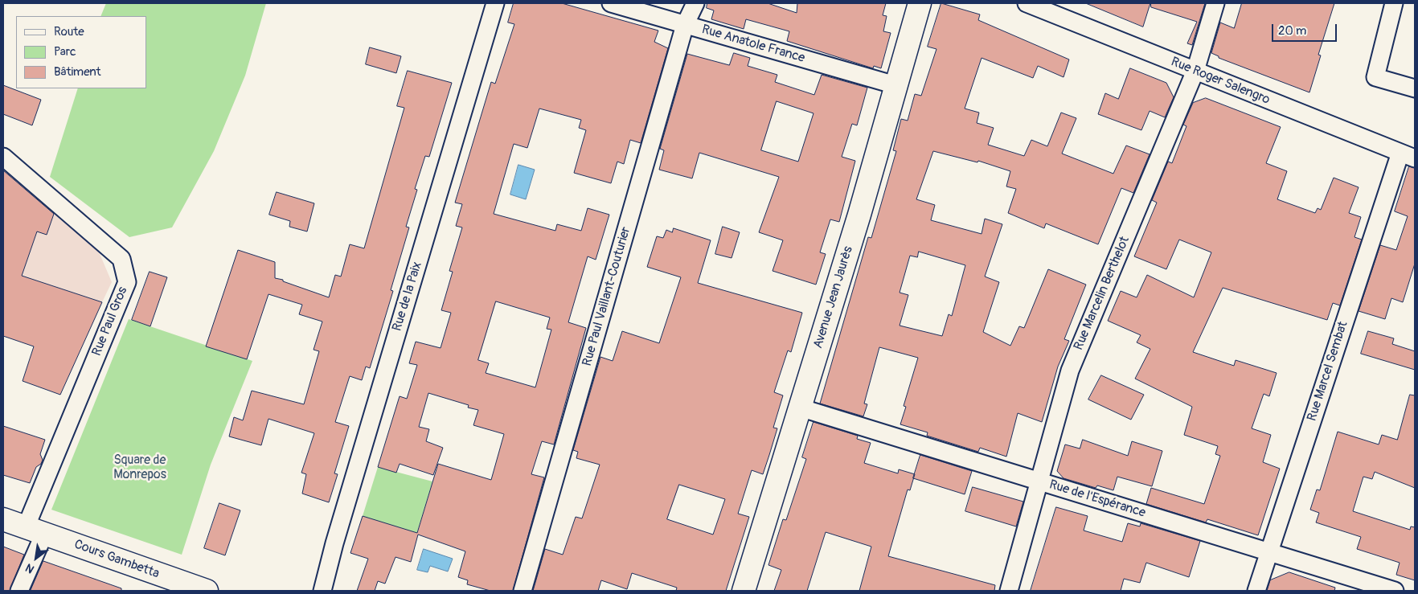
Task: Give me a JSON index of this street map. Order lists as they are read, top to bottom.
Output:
{
  "streets": {
    "street": [
      "Rue Anatole France",
      "Rue Roger Salengro",
      "Rue Marcelin Berthelot",
      "Rue de la Paix",
      "Rue Paul Vaillant-Couturier",
      "Avenue Jean Jaurès",
      "Rue Paul Gros",
      "Rue Marcel Sembat",
      "Rue de l'Espérance",
      "Cours Gambetta"
    ]
  },
  "crossings": [
    ["Rue Anatole France", "Rue Paul Vaillant-Couturier"],
    ["Rue Anatole France", "Avenue Jean Jaurès"],
    ["Rue Roger Salengro", "Rue Marcelin Berthelot"],
    ["Rue Roger Salengro", "Rue Marcel Sembat"],
    ["Rue Marcelin Berthelot", "Rue de l'Espérance"],
    ["Avenue Jean Jaurès", "Rue de l'Espérance"],
    ["Rue Paul Gros", "Cours Gambetta"],
    ["Rue Marcel Sembat", "Rue de l'Espérance"]
  ],
  "parks": ["Square de Monrepos"],
  "legend": ["Route", "Parc", "Bâtiment"],
  "scale_bar": "20 m",
  "north": "bottom left"
}
